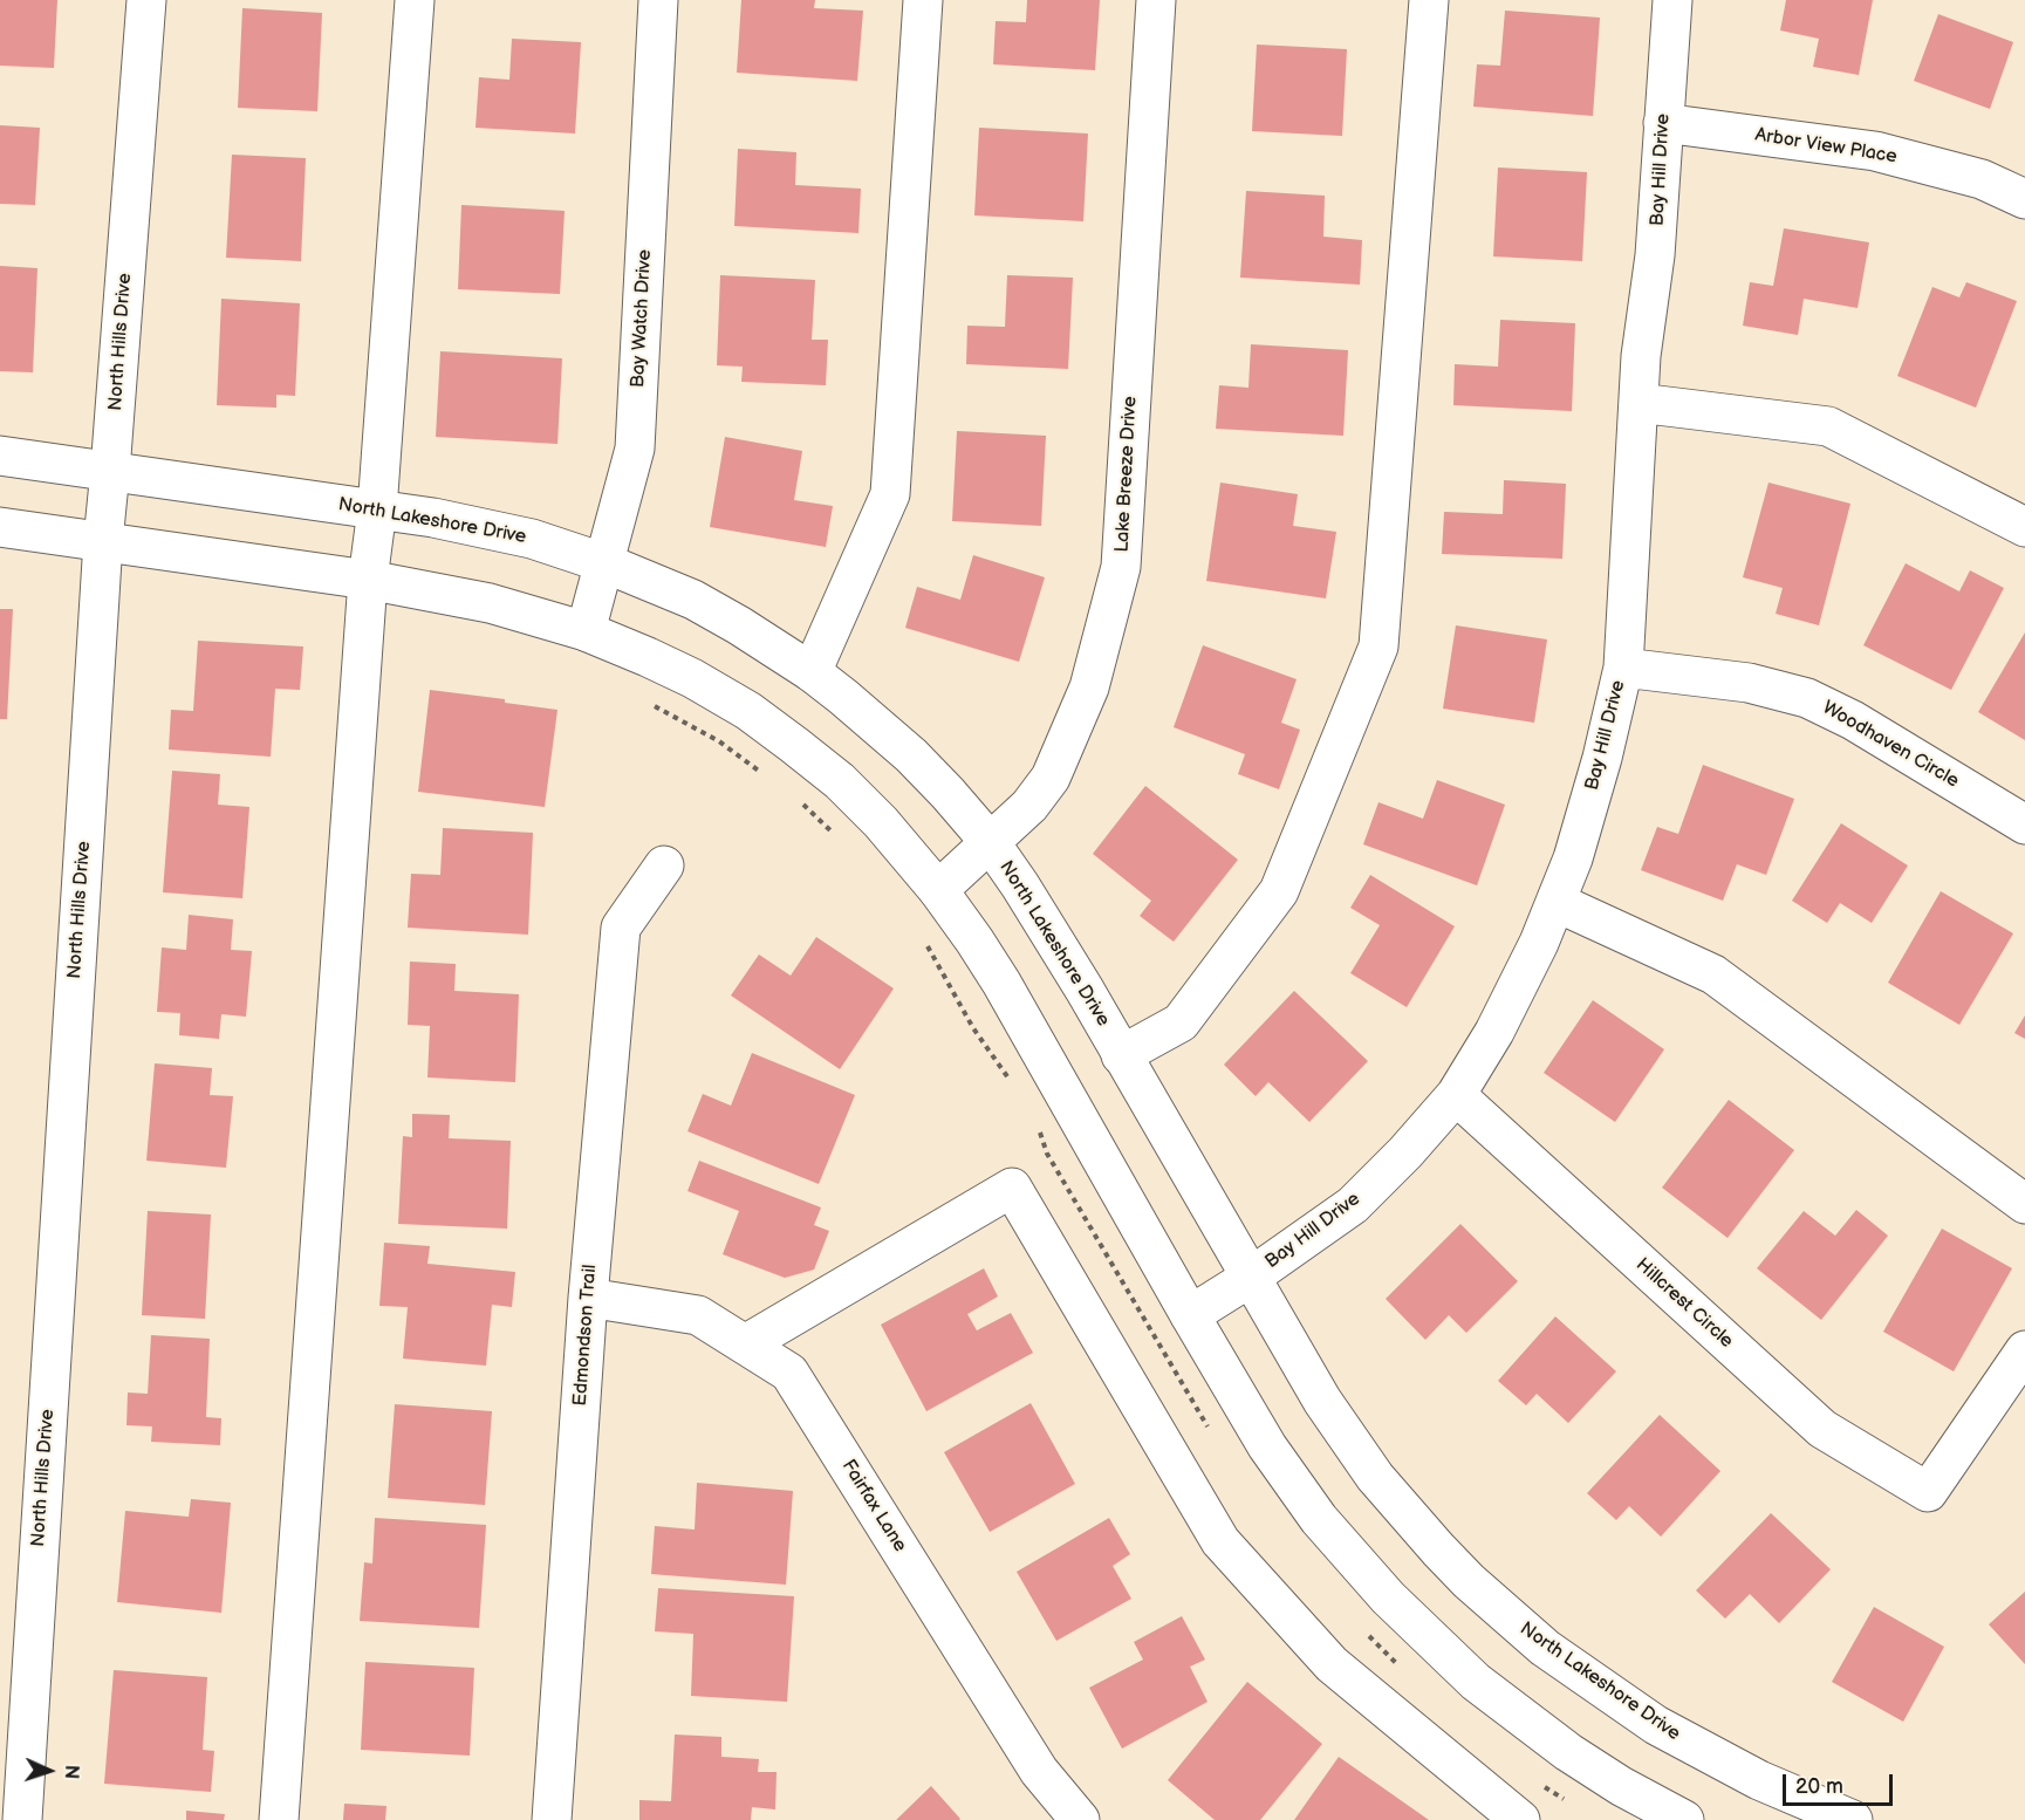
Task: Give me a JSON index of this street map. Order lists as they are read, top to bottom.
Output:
{
  "streets": {
    "street": [
      "Arbor View Place",
      "Bay Hill Drive",
      "Bay Watch Drive",
      "North Hills Drive",
      "Lake Breeze Drive",
      "North Lakeshore Drive",
      "Woodhaven Circle",
      "Hillcrest Circle",
      "Edmondson Trail",
      "Fairfax Lane"
    ]
  },
  "crossings": [
    ["Arbor View Place", "Bay Hill Drive"],
    ["Bay Hill Drive", "North Lakeshore Drive"],
    ["Bay Hill Drive", "Woodhaven Circle"],
    ["Bay Hill Drive", "Hillcrest Circle"],
    ["Bay Watch Drive", "North Lakeshore Drive"],
    ["North Hills Drive", "North Lakeshore Drive"],
    ["Lake Breeze Drive", "North Lakeshore Drive"],
    ["Edmondson Trail", "Fairfax Lane"]
  ],
  "scale_bar": "20 m",
  "north": "right"
}
